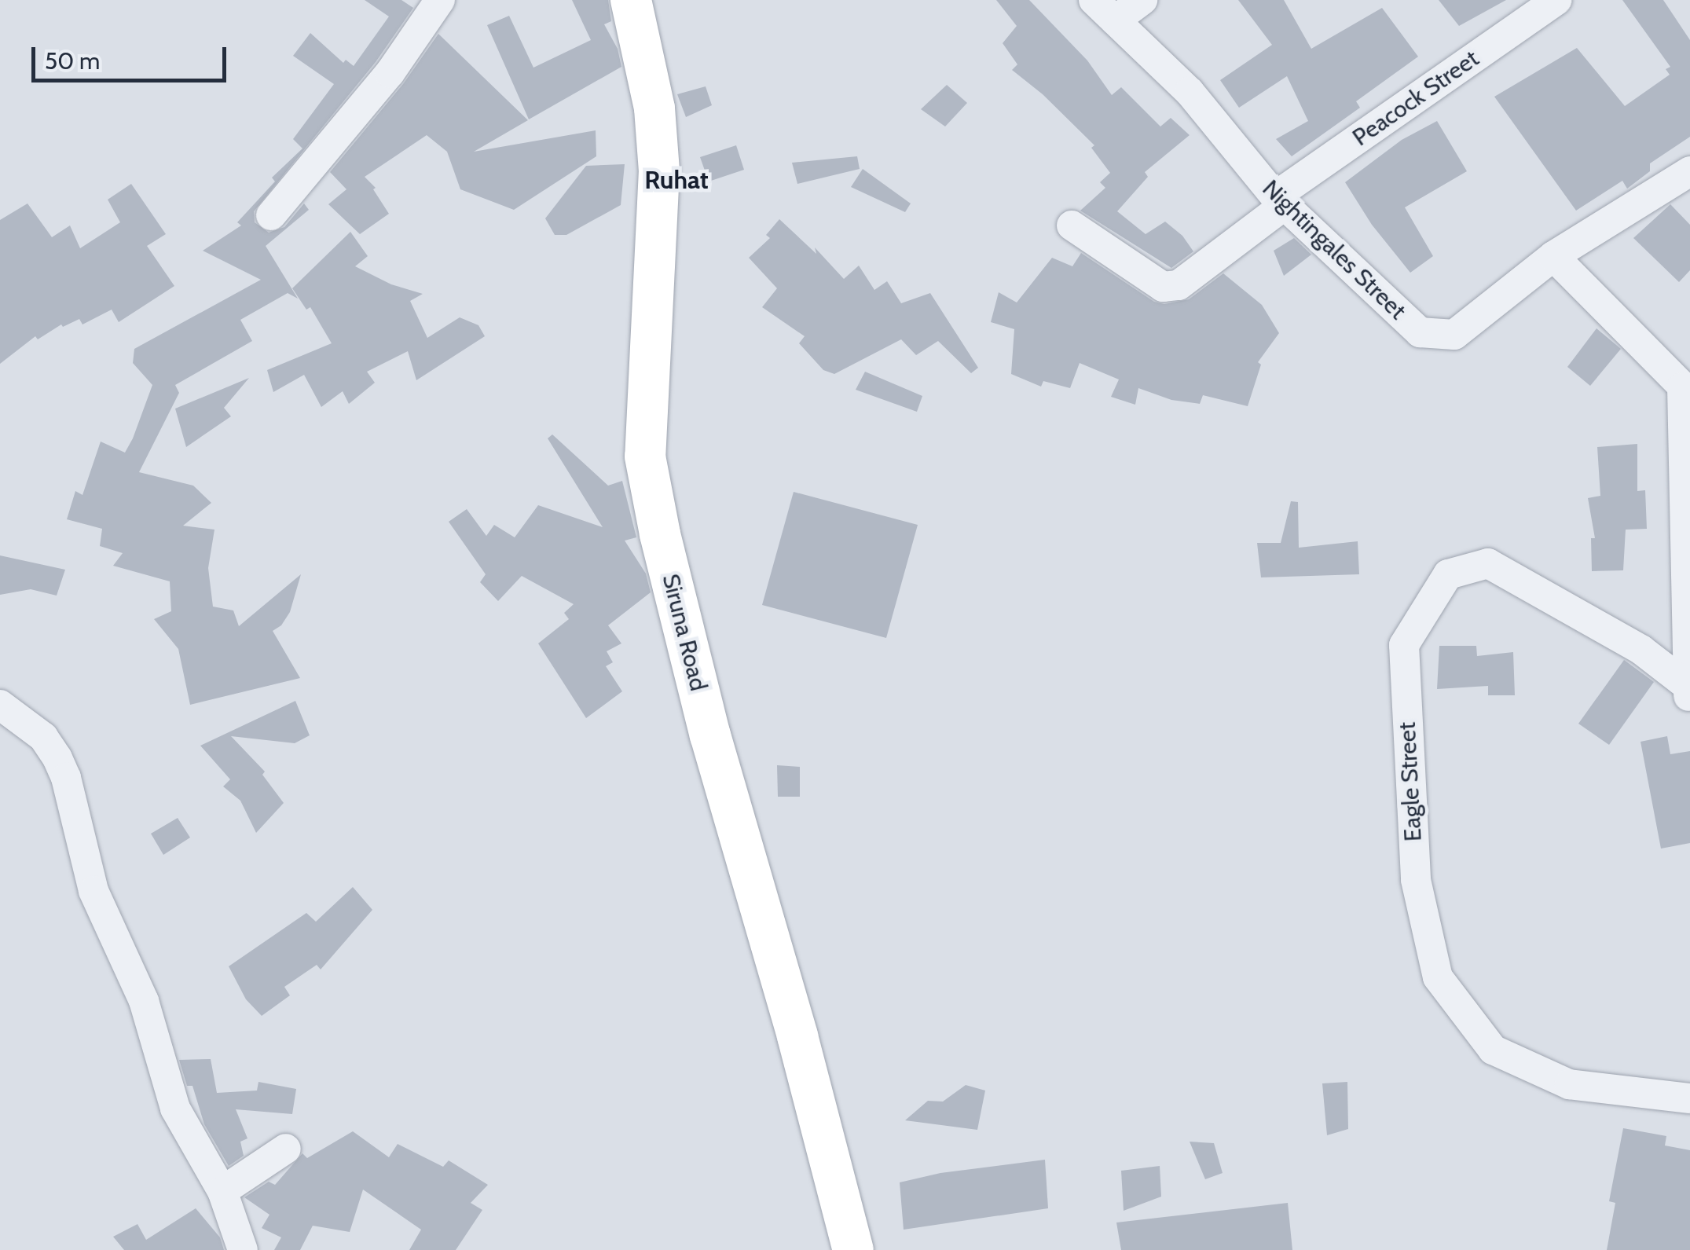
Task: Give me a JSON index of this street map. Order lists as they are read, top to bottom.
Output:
{
  "streets": {
    "street": [
      "Peacock Street",
      "Nightingales Street",
      "Siruna Road",
      "Eagle Street"
    ]
  },
  "crossings": [
    ["Peacock Street", "Nightingales Street"]
  ],
  "districts": ["Ruhat"],
  "scale_bar": "50 m"
}
